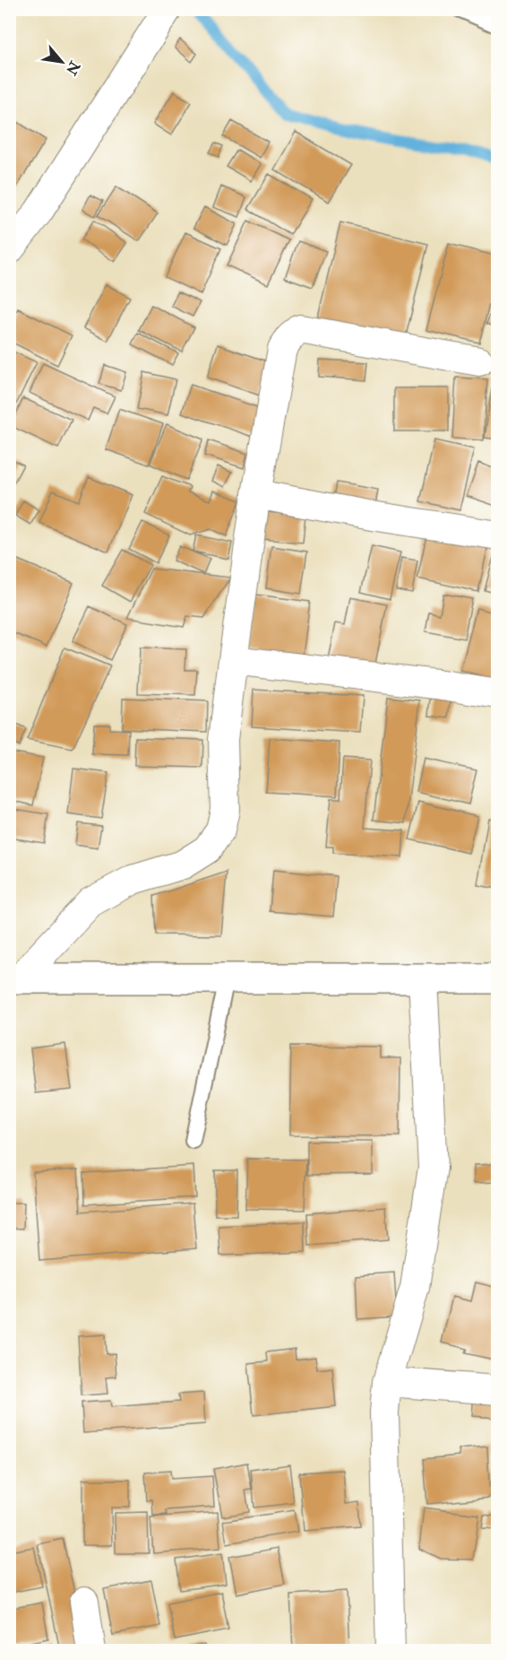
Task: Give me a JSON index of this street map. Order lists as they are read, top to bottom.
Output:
{
  "north": "bottom right"
}
